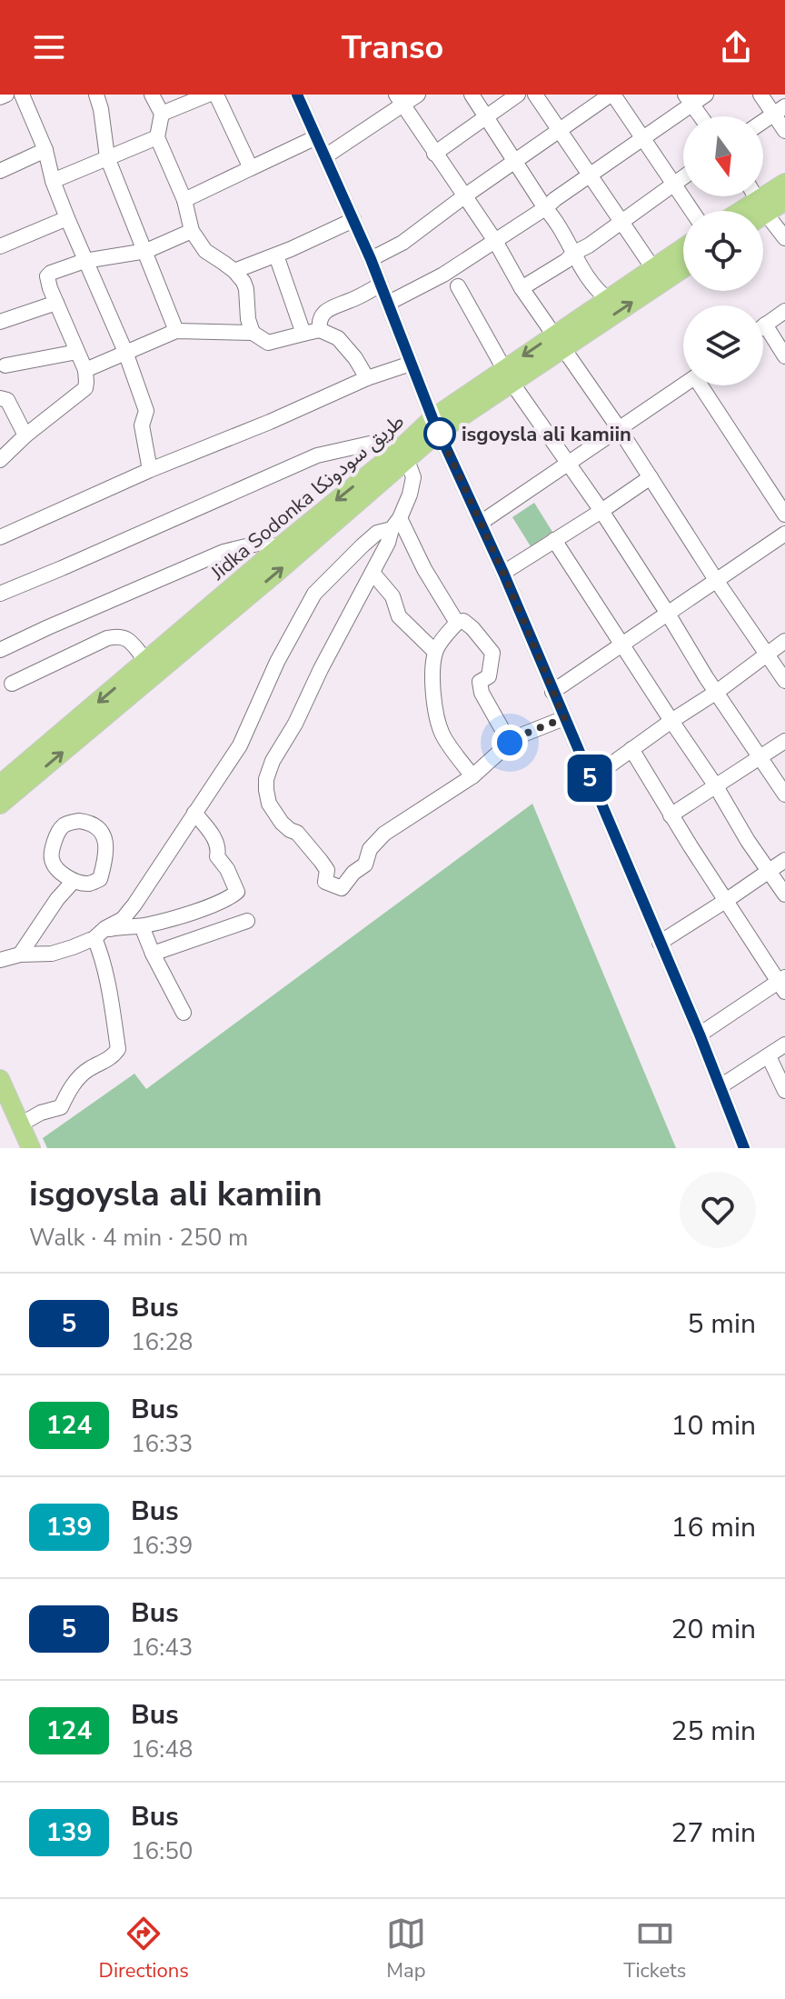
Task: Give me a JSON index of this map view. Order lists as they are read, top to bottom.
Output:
{
  "streets": {
    "main road": ["Jidka Sodonka طريق سودونكا"]
  },
  "places": ["isgoysla ali kamiin"],
  "lines": ["bus line 5"],
  "north": "bottom",
  "page": {
    "header": "Transo",
    "on_map": "5",
    "heading": ["isgoysla ali kamiin", "Walk · 4 min · 250 m"],
    "list": [
      {
        "mark": "5",
        "name": "Bus",
        "note": "16:28",
        "value": "5 min"
      },
      {
        "mark": "124",
        "name": "Bus",
        "note": "16:33",
        "value": "10 min"
      },
      {
        "mark": "139",
        "name": "Bus",
        "note": "16:39",
        "value": "16 min"
      },
      {
        "mark": "5",
        "name": "Bus",
        "note": "16:43",
        "value": "20 min"
      },
      {
        "mark": "124",
        "name": "Bus",
        "note": "16:48",
        "value": "25 min"
      },
      {
        "mark": "139",
        "name": "Bus",
        "note": "16:50",
        "value": "27 min"
      }
    ],
    "tabs": ["Directions", "Map", "Tickets"]
  }
}
